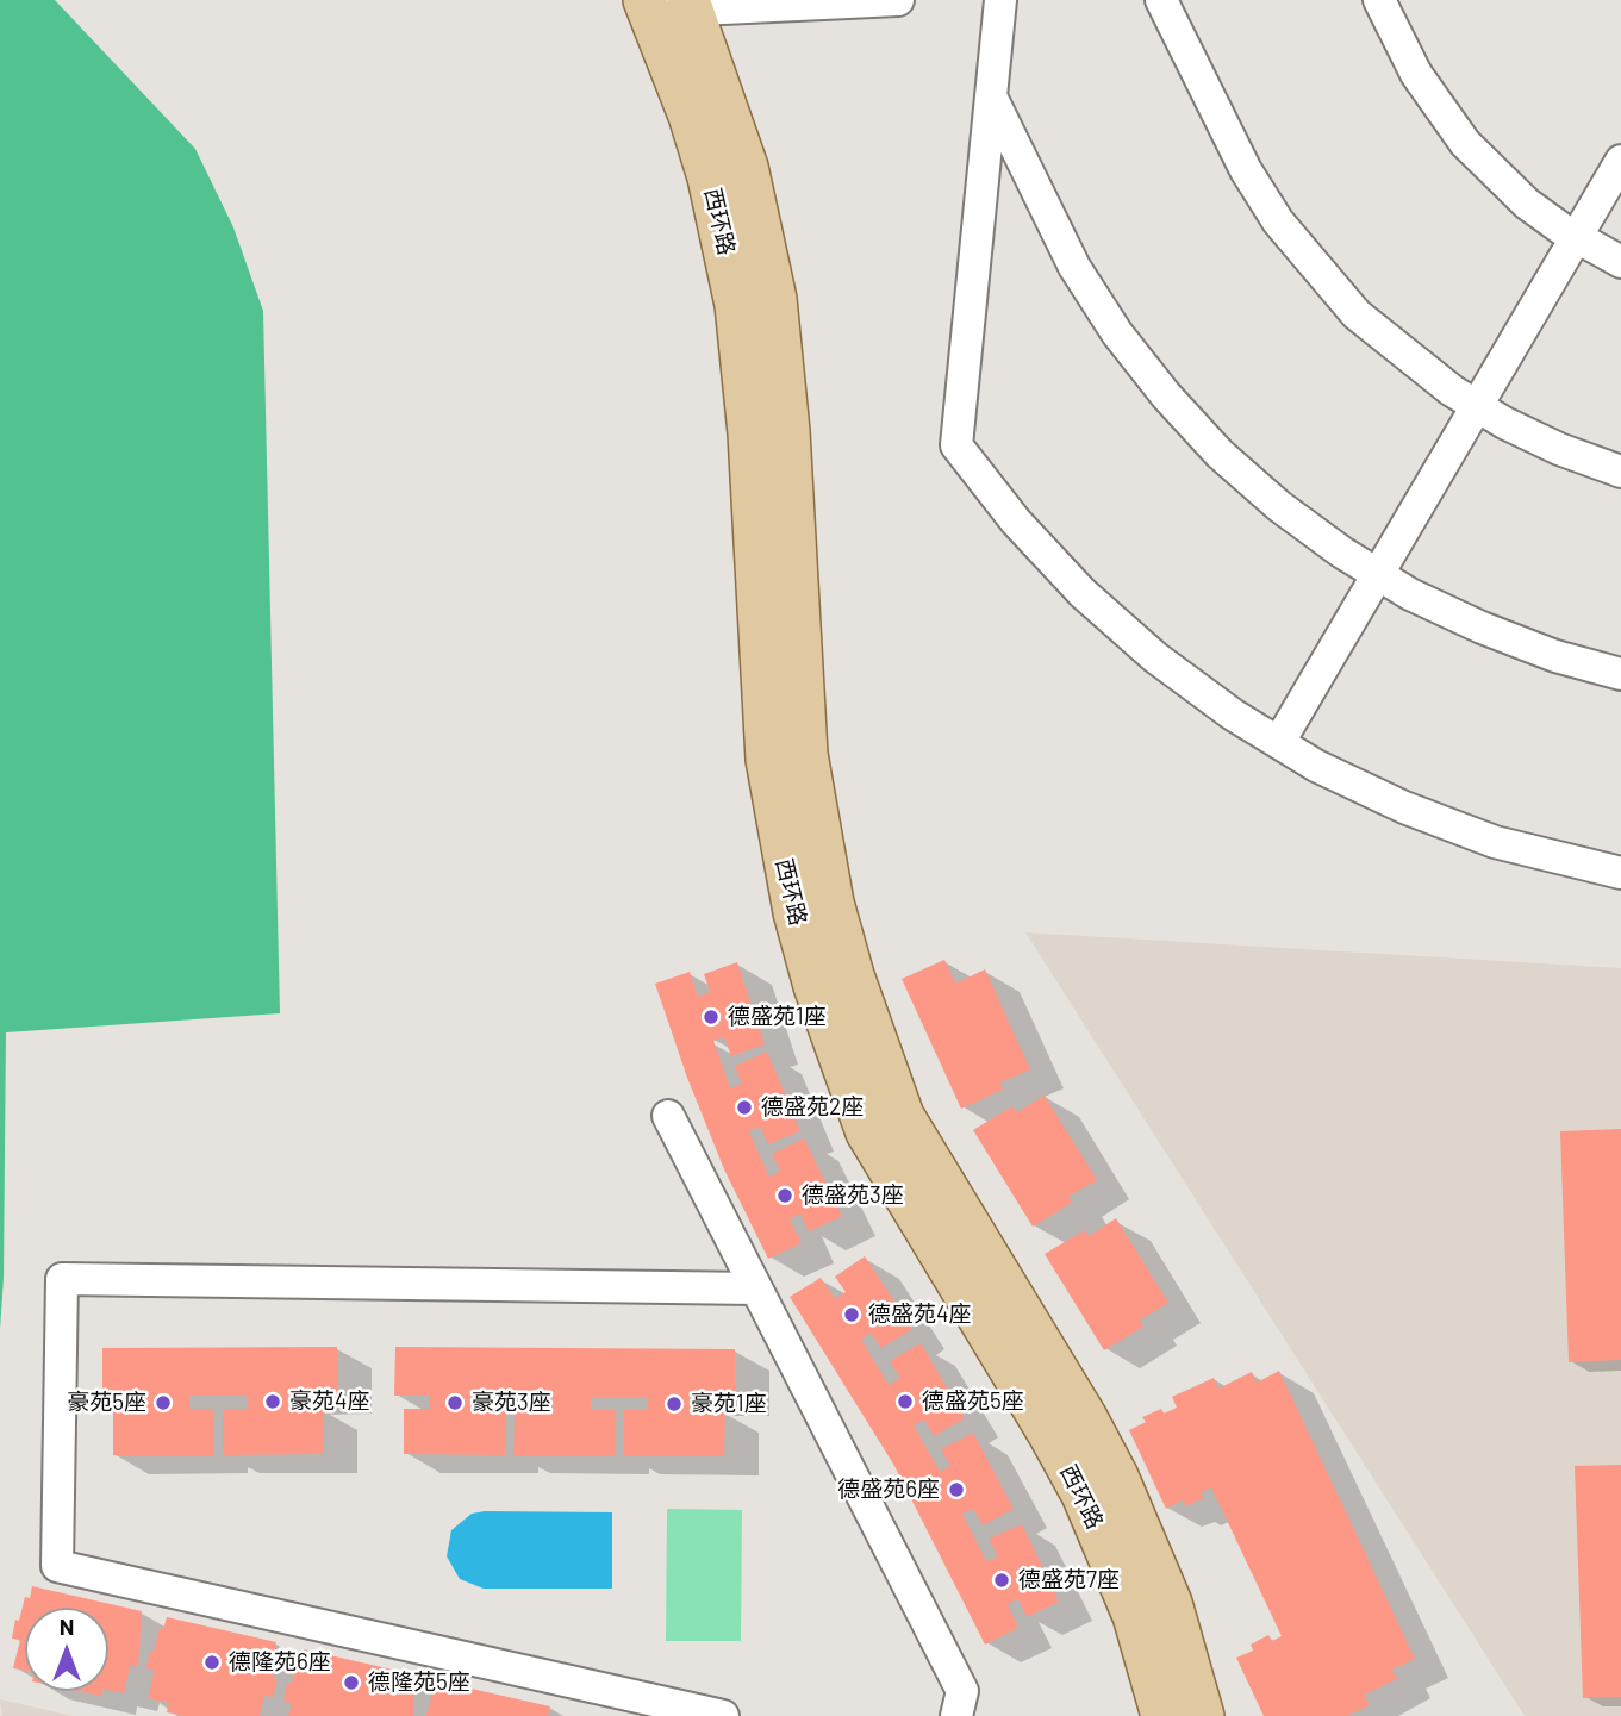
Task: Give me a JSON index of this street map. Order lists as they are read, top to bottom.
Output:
{
  "streets": {
    "main road": ["西环路"]
  },
  "places": [
    "德盛苑1座",
    "德盛苑2座",
    "德盛苑3座",
    "德盛苑4座",
    "豪苑4座",
    "德盛苑5座",
    "豪苑5座",
    "豪苑3座",
    "豪苑1座",
    "德盛苑6座",
    "德盛苑7座",
    "德隆苑6座",
    "德隆苑5座"
  ],
  "north": "top"
}
